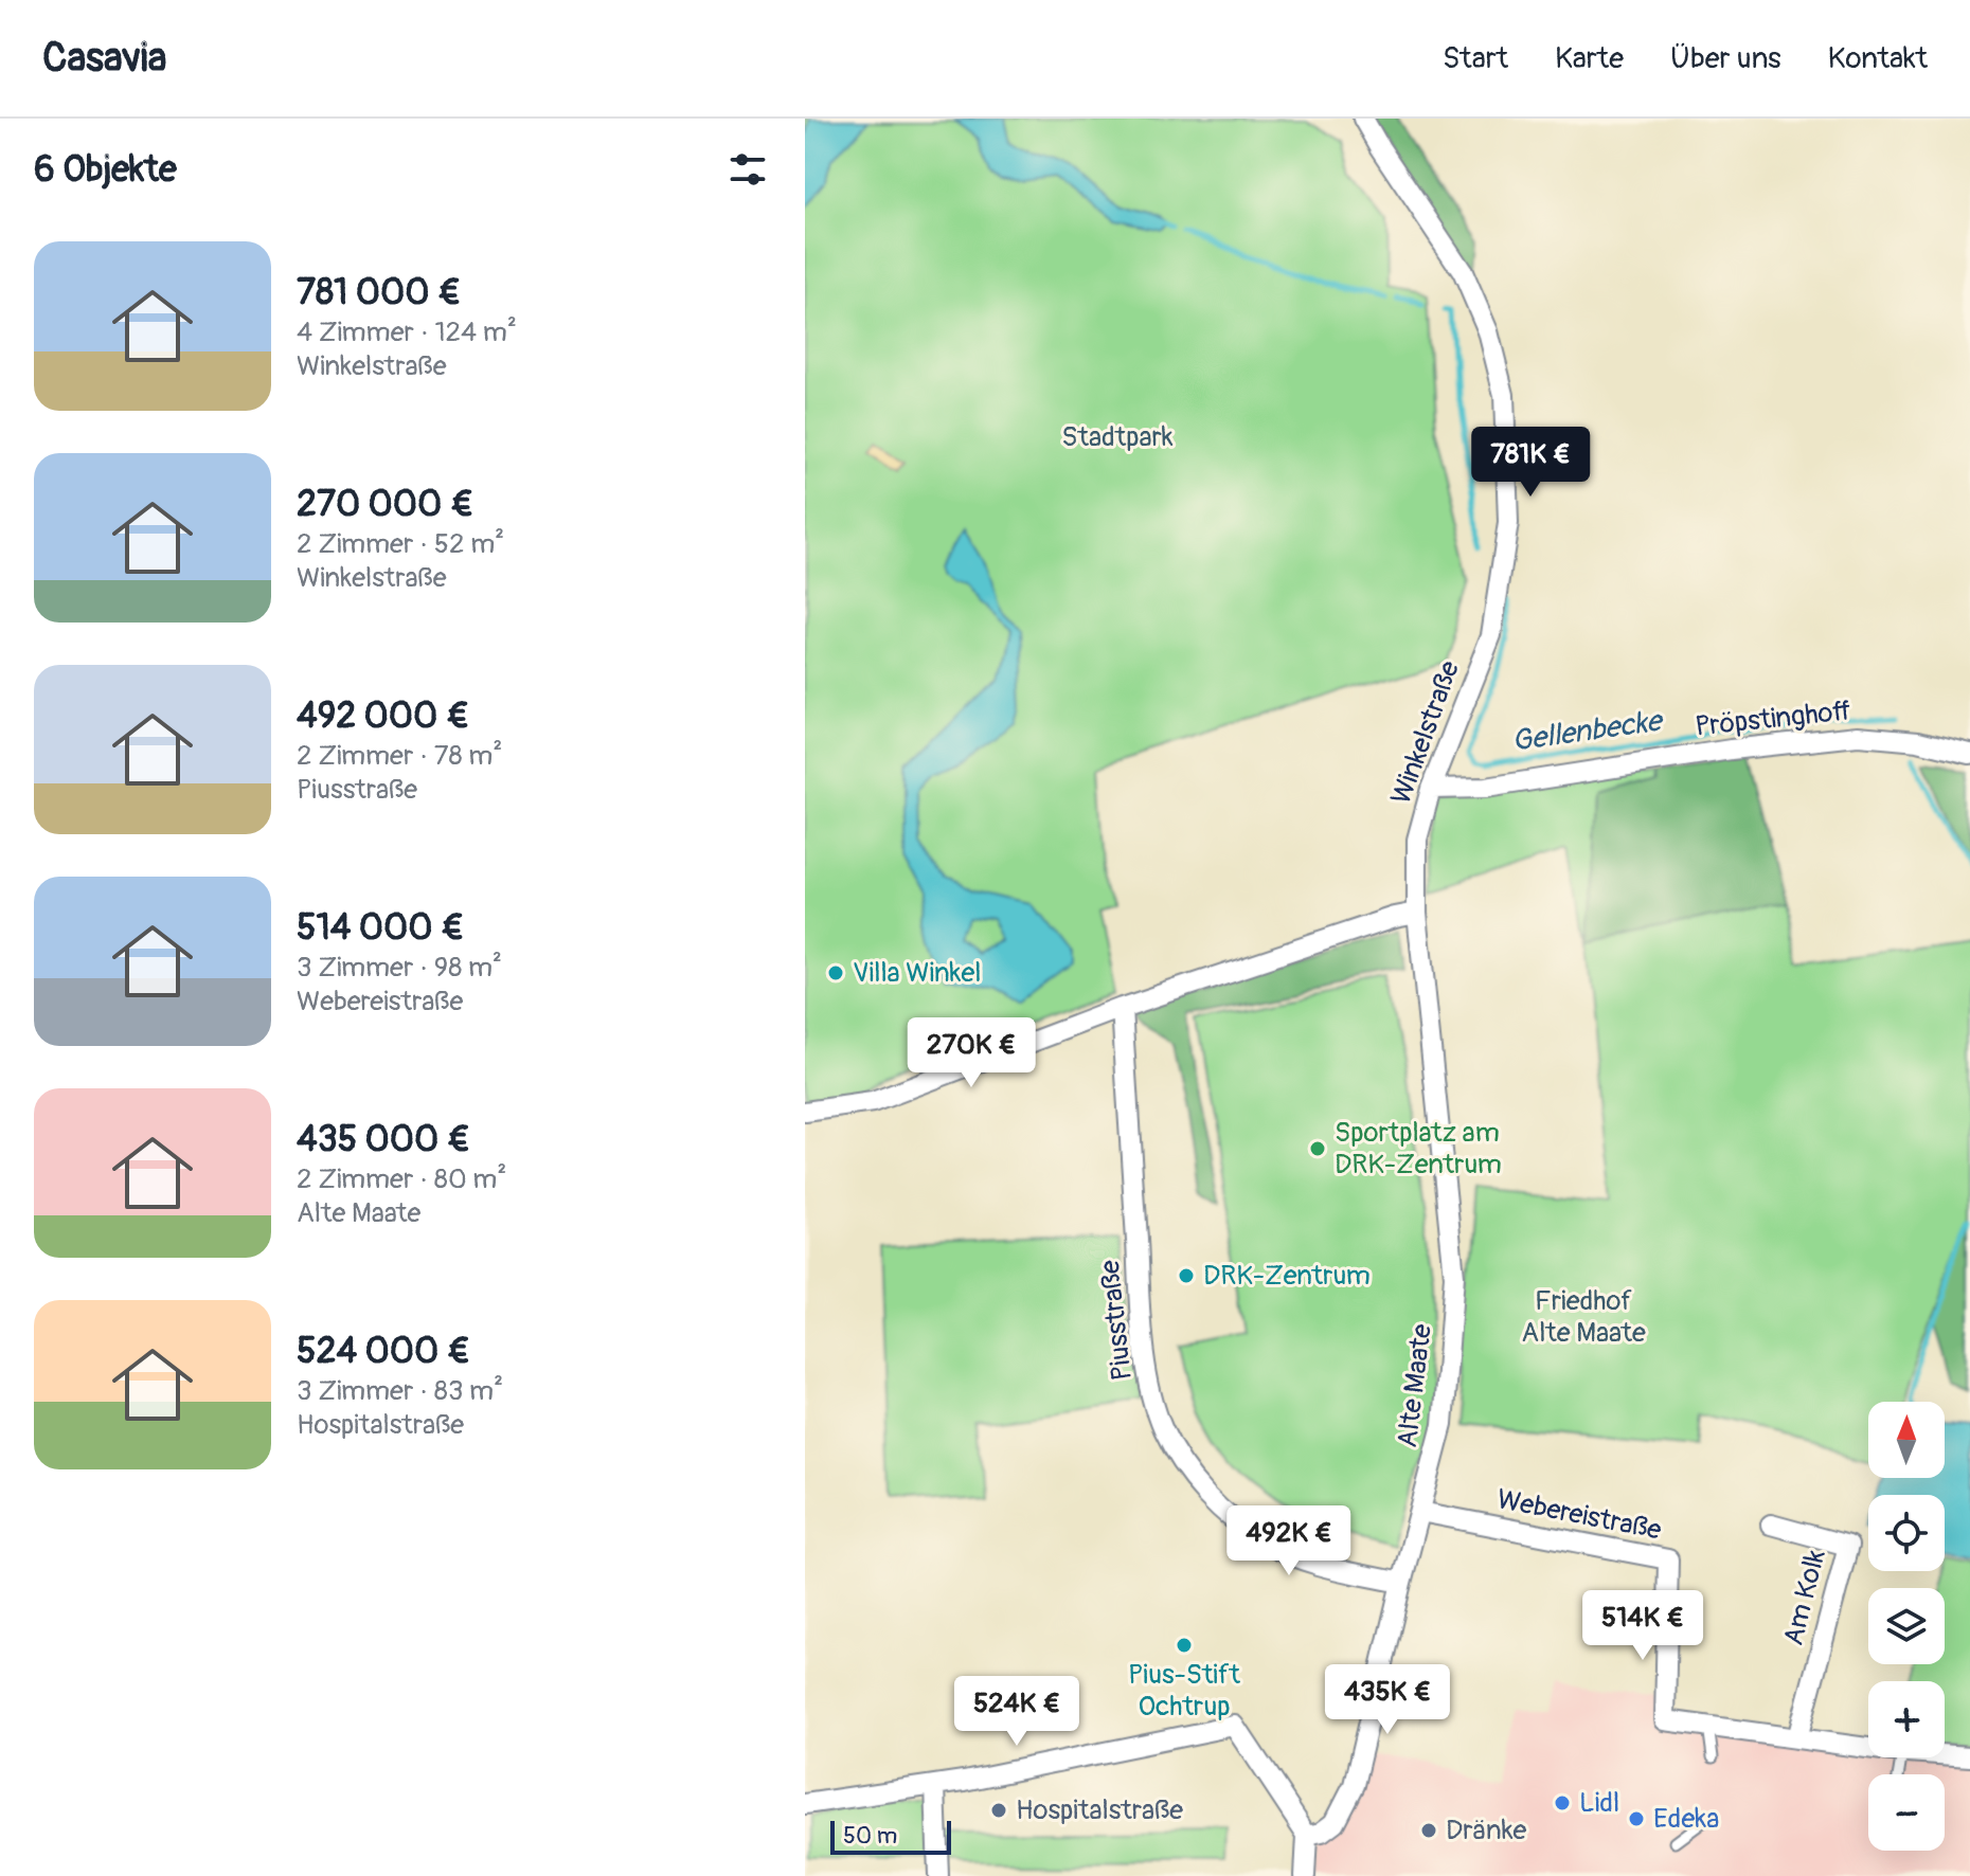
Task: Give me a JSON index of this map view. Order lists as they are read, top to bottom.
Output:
{
  "streets": {
    "street": [
      "Pröpstinghoff",
      "Winkelstraße",
      "Piusstraße",
      "Alte Maate",
      "Webereistraße",
      "Am Kolk"
    ]
  },
  "crossings": [
    ["Pröpstinghoff", "Winkelstraße"],
    ["Winkelstraße", "Alte Maate"],
    ["Piusstraße", "Alte Maate"],
    ["Alte Maate", "Webereistraße"],
    ["Webereistraße", "Am Kolk"]
  ],
  "water": ["Gellenbecke"],
  "parks": ["Stadtpark", "Friedhof Alte Maate"],
  "places": [
    "Villa Winkel",
    "Sportplatz am DRK-Zentrum",
    "DRK-Zentrum",
    "Pius-Stift Ochtrup",
    "Lidl",
    "Hospitalstraße",
    "Edeka",
    "Dränke"
  ],
  "scale_bar": "50 m",
  "north": "top",
  "page": {
    "header": "Casavia",
    "nav": [
      "Start",
      "Karte",
      "Über uns",
      "Kontakt"
    ],
    "heading": "6 Objekte",
    "list": [
      {
        "name": "781 000 €",
        "note": "4 Zimmer · 124 m² · Winkelstraße"
      },
      {
        "name": "270 000 €",
        "note": "2 Zimmer · 52 m² · Winkelstraße"
      },
      {
        "name": "492 000 €",
        "note": "2 Zimmer · 78 m² · Piusstraße"
      },
      {
        "name": "514 000 €",
        "note": "3 Zimmer · 98 m² · Webereistraße"
      },
      {
        "name": "435 000 €",
        "note": "2 Zimmer · 80 m² · Alte Maate"
      },
      {
        "name": "524 000 €",
        "note": "3 Zimmer · 83 m² · Hospitalstraße"
      }
    ],
    "price": [
      "781K €",
      "270K €",
      "492K €",
      "514K €",
      "435K €",
      "524K €"
    ],
    "map_buttons": ["+", "−"],
    "scale": "50 m"
  }
}
